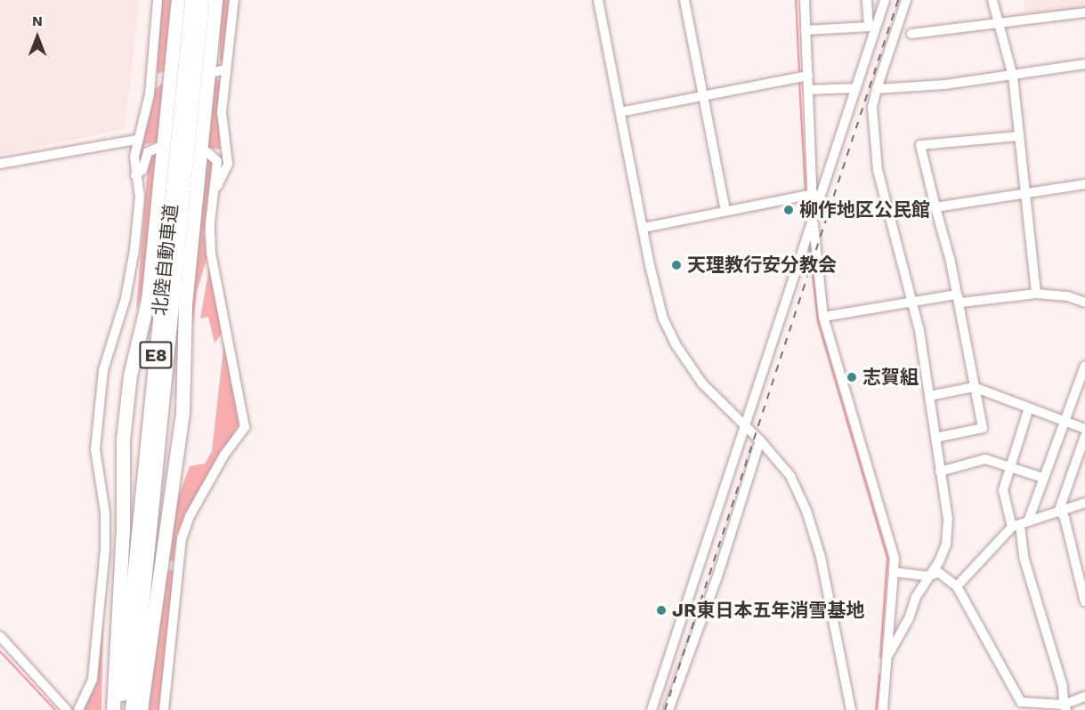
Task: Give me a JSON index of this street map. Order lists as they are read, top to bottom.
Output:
{
  "streets": {
    "highway": ["北陸自動車道", "E8"]
  },
  "places": [
    "柳作地区公民館",
    "天理教行安分教会",
    "志賀組",
    "JR東日本五年消雪基地"
  ],
  "north": "top"
}
